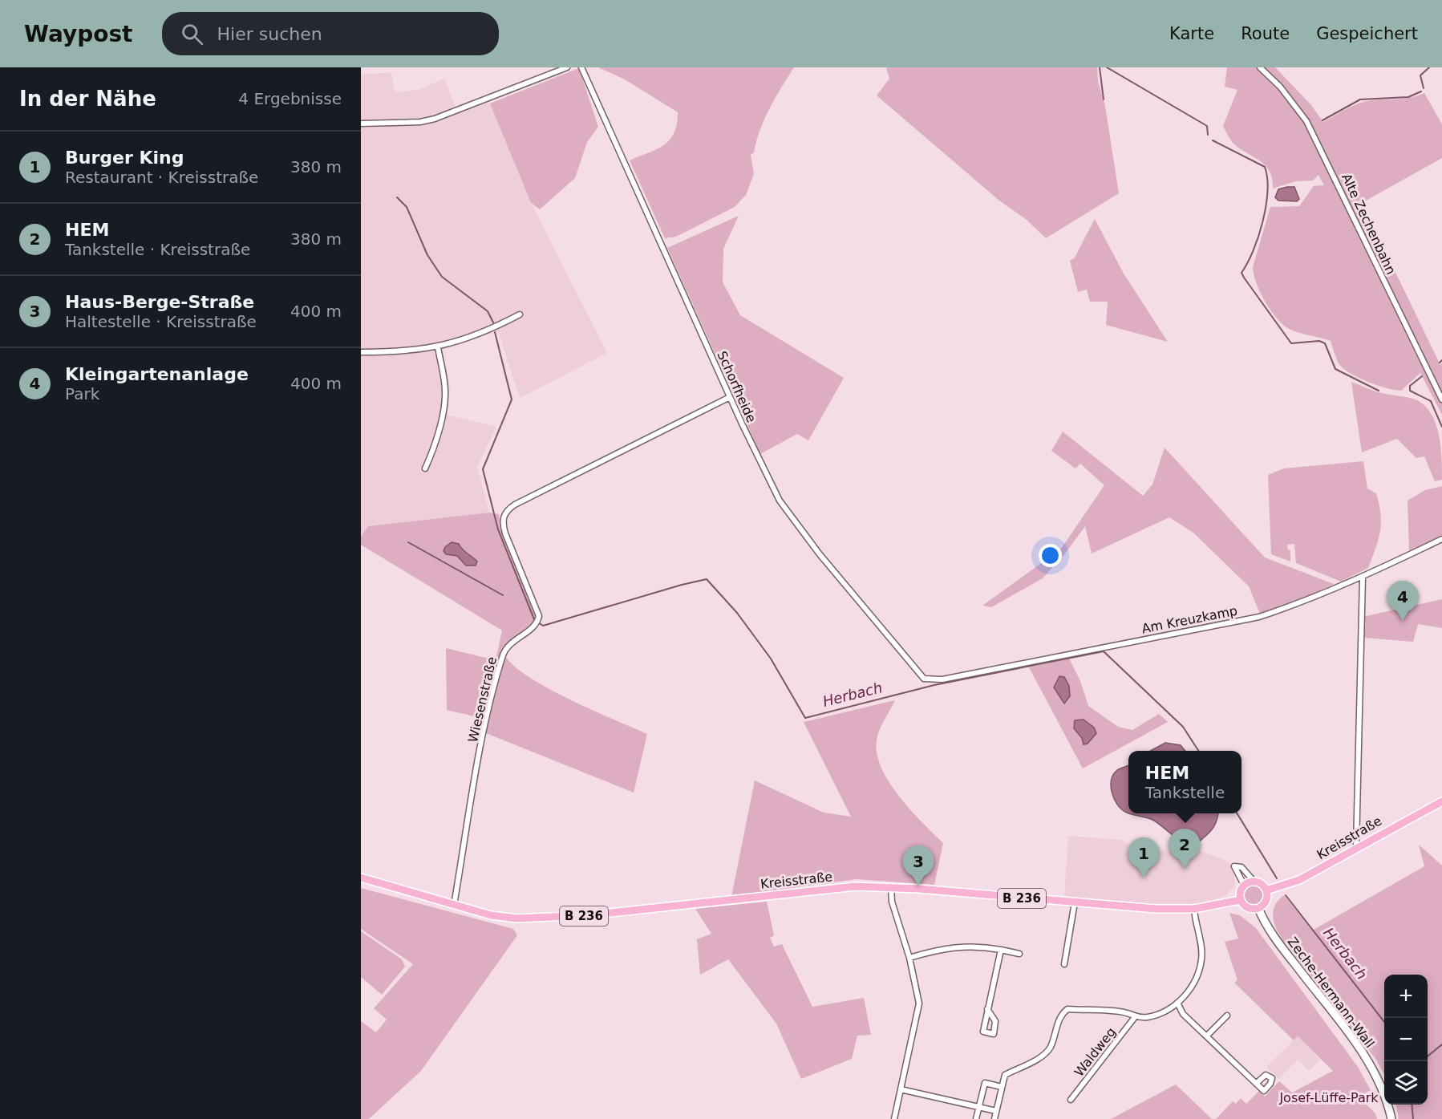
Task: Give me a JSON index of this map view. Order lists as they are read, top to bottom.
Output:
{
  "streets": {
    "main road": ["Kreisstraße", "B 236"],
    "street": [
      "Alte Zechenbahn",
      "Schorfheide",
      "Am Kreuzkamp",
      "Wiesenstraße",
      "Zeche-Hermann-Wall",
      "Waldweg"
    ]
  },
  "crossings": [
    ["Schorfheide", "Am Kreuzkamp"],
    ["Schorfheide", "Wiesenstraße"],
    ["Wiesenstraße", "Kreisstraße"],
    ["Kreisstraße", "Zeche-Hermann-Wall"],
    ["Kreisstraße", "Waldweg"]
  ],
  "water": ["Herbach"],
  "parks": ["Josef-Lüffe-Park"],
  "page": {
    "header": "Waypost",
    "search": "Hier suchen",
    "nav": ["Karte", "Route", "Gespeichert"],
    "heading": ["In der Nähe", "4 Ergebnisse"],
    "list": [
      {
        "mark": "1",
        "name": "Burger King",
        "note": "Restaurant · Kreisstraße",
        "value": "380 m"
      },
      {
        "mark": "2",
        "name": "HEM",
        "note": "Tankstelle · Kreisstraße",
        "value": "380 m"
      },
      {
        "mark": "3",
        "name": "Haus-Berge-Straße",
        "note": "Haltestelle · Kreisstraße",
        "value": "400 m"
      },
      {
        "mark": "4",
        "name": "Kleingartenanlage",
        "note": "Park",
        "value": "400 m"
      }
    ],
    "pins": [
      "4",
      "2",
      "1",
      "3"
    ],
    "popup": ["HEM", "Tankstelle"],
    "map_buttons": ["+", "−"]
  }
}
